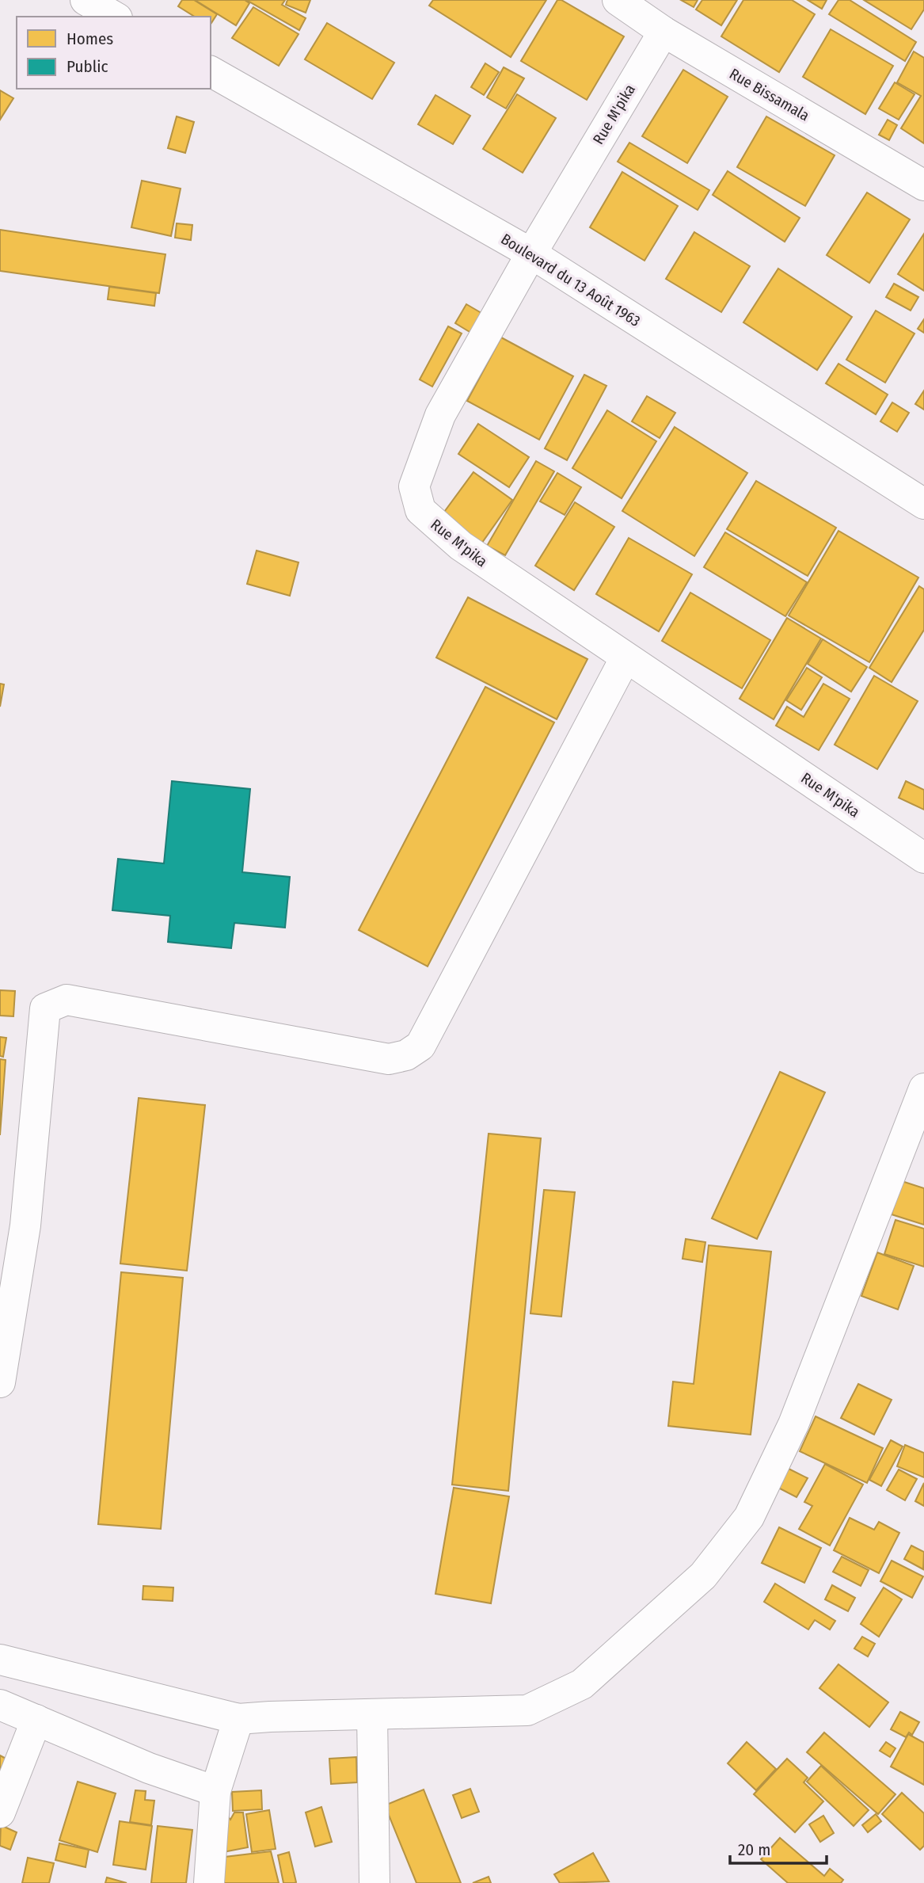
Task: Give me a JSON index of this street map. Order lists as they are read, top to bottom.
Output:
{
  "streets": {
    "street": ["Rue Bissamala", "Rue M'pika", "Boulevard du 13 Août 1963"]
  },
  "crossings": [
    ["Rue Bissamala", "Rue M'pika"],
    ["Rue M'pika", "Boulevard du 13 Août 1963"]
  ],
  "legend": ["Homes", "Public"],
  "scale_bar": "20 m"
}
